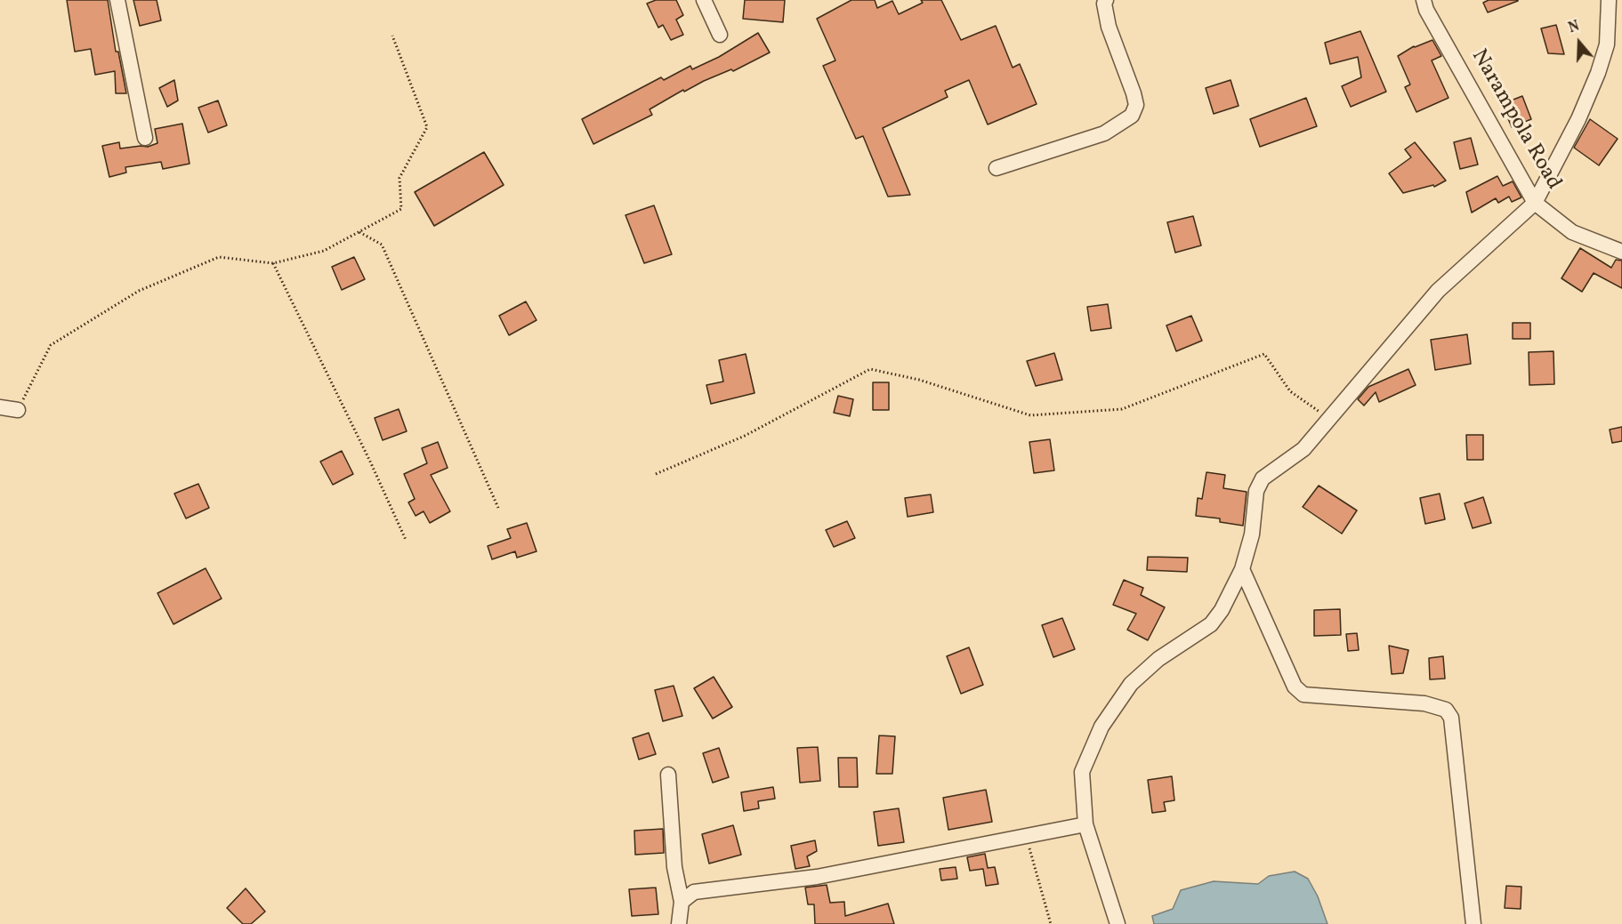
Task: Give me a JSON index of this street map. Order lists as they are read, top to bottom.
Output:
{
  "streets": {
    "street": ["Narampola Road"]
  },
  "north": "top"
}
